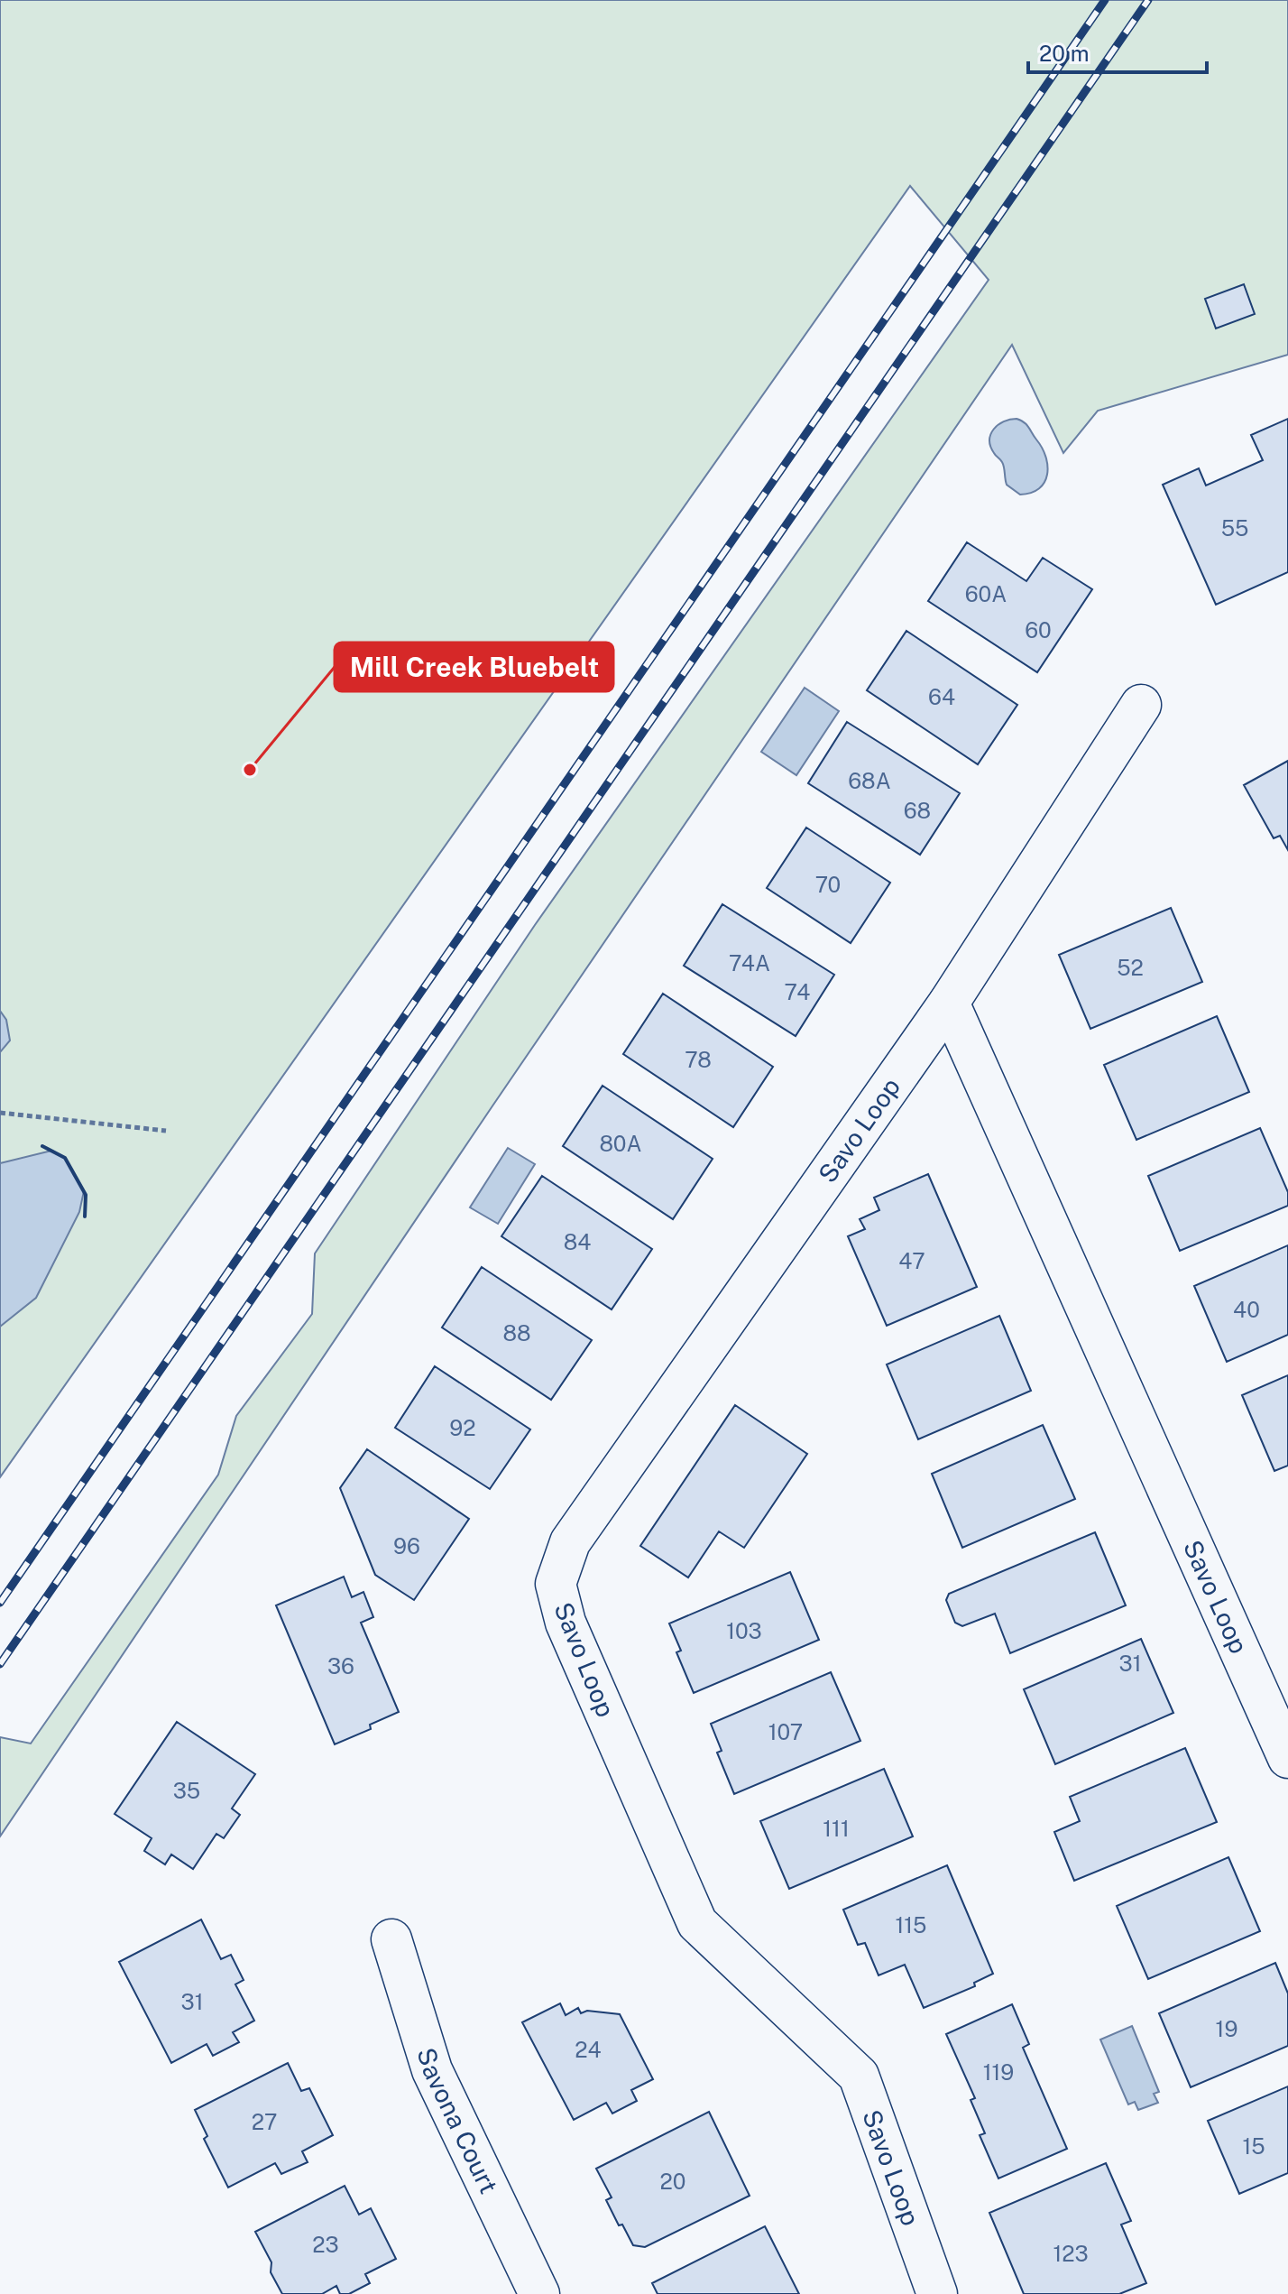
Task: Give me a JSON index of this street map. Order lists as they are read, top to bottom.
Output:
{
  "streets": {
    "street": ["Savo Loop", "Savona Court"]
  },
  "places": ["Mill Creek Bluebelt"],
  "house_numbers": [
    "55",
    "60A",
    "60",
    "64",
    "68A",
    "68",
    "70",
    "74A",
    "52",
    "74",
    "78",
    "80A",
    "84",
    "47",
    "40",
    "88",
    "92",
    "96",
    "103",
    "31",
    "36",
    "107",
    "35",
    "111",
    "115",
    "31",
    "19",
    "24",
    "119",
    "27",
    "15",
    "20",
    "23",
    "123"
  ],
  "scale_bar": "20 m"
}
